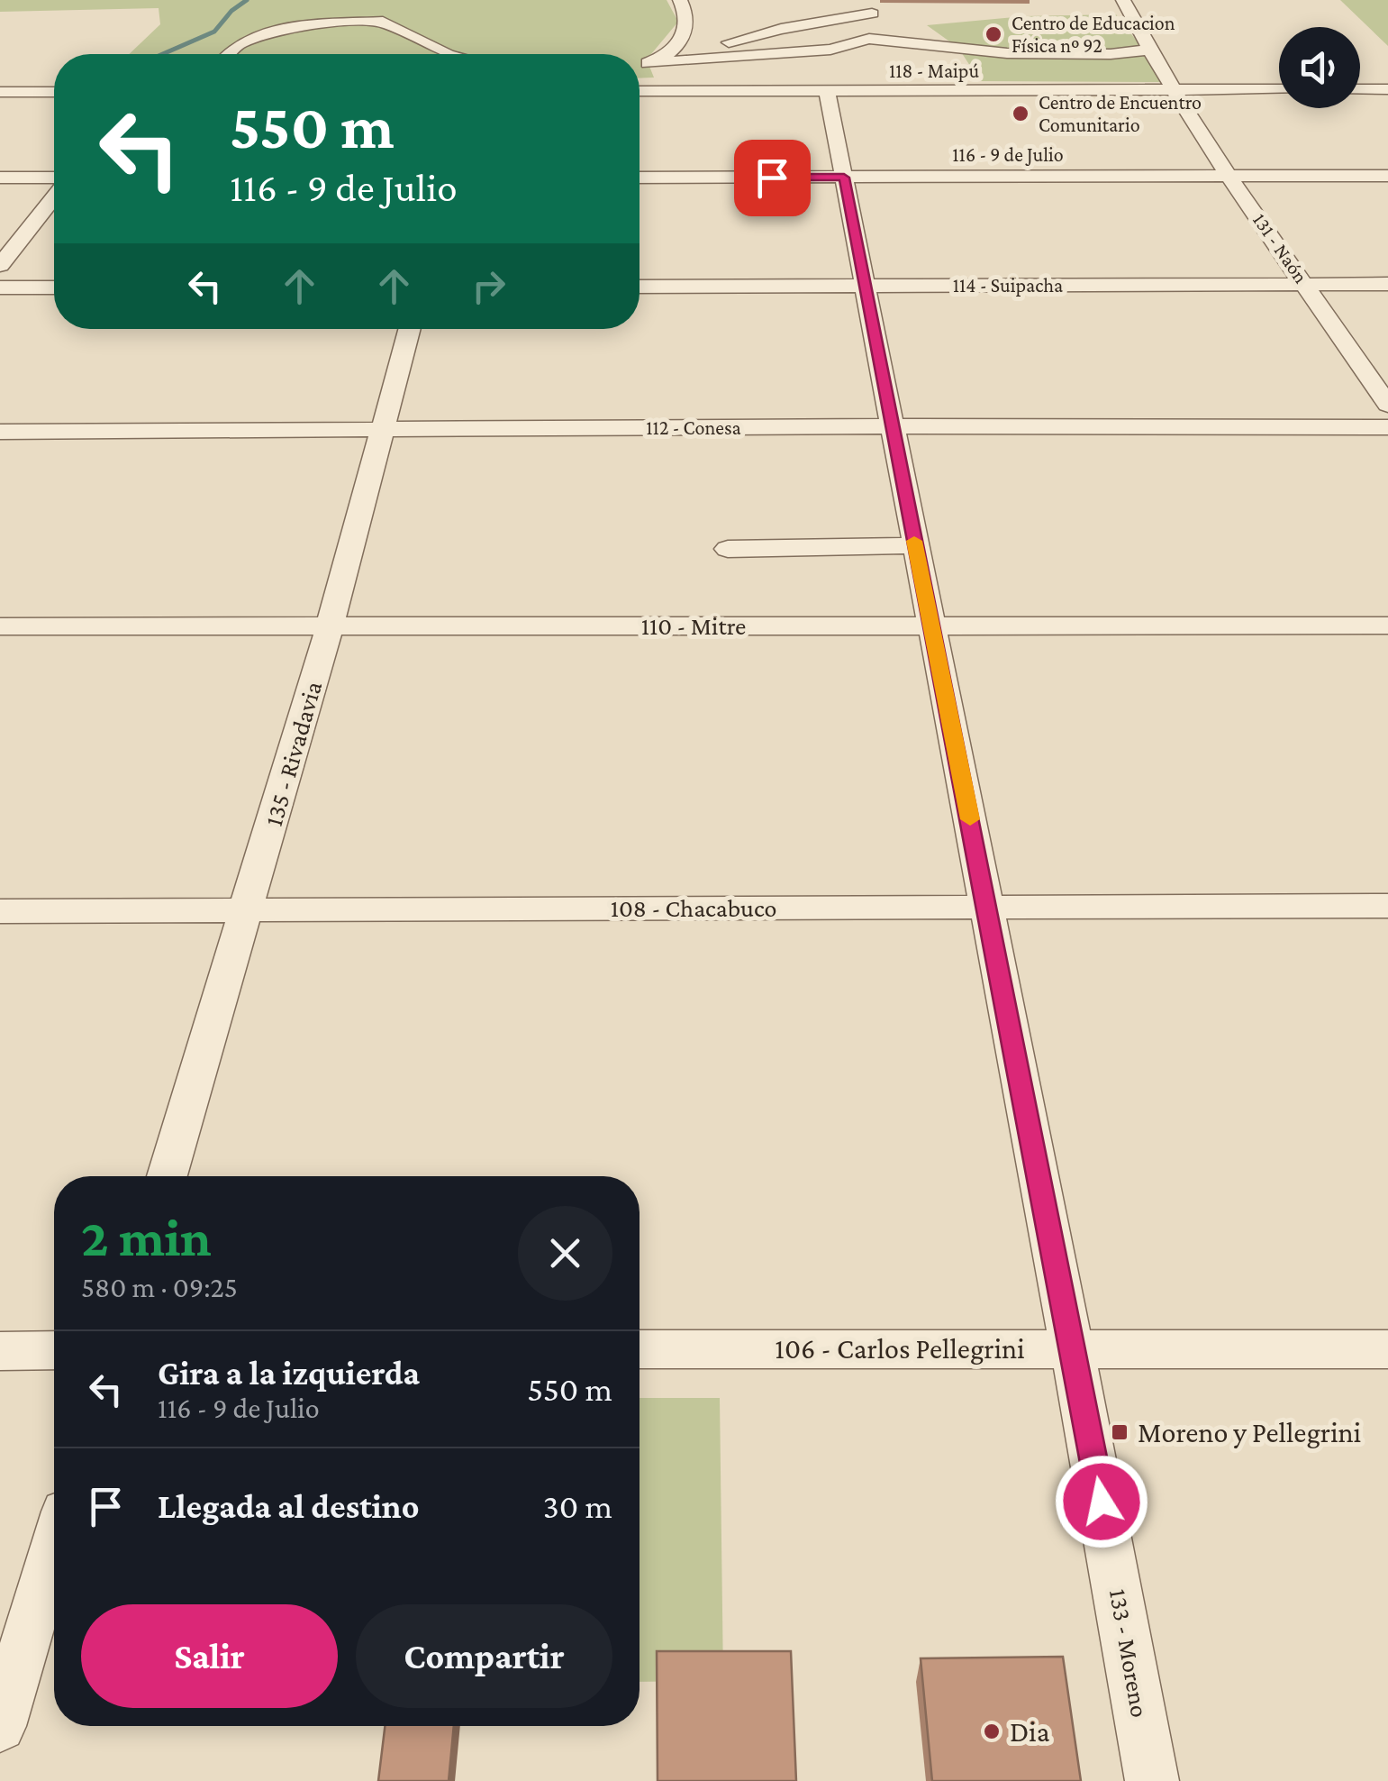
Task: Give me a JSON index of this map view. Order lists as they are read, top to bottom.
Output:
{
  "streets": {
    "street": [
      "118 - Maipú",
      "116 - 9 de Julio",
      "131 - Naón",
      "114 - Suipacha",
      "112 - Conesa",
      "110 - Mitre",
      "135 - Rivadavia",
      "108 - Chacabuco",
      "106 - Carlos Pellegrini",
      "133 - Moreno"
    ]
  },
  "crossings": [
    ["118 - Maipú", "131 - Naón"],
    ["118 - Maipú", "133 - Moreno"],
    ["116 - 9 de Julio", "131 - Naón"],
    ["116 - 9 de Julio", "133 - Moreno"],
    ["131 - Naón", "114 - Suipacha"],
    ["114 - Suipacha", "133 - Moreno"],
    ["112 - Conesa", "135 - Rivadavia"],
    ["112 - Conesa", "133 - Moreno"],
    ["110 - Mitre", "135 - Rivadavia"],
    ["110 - Mitre", "133 - Moreno"],
    ["135 - Rivadavia", "108 - Chacabuco"],
    ["108 - Chacabuco", "133 - Moreno"],
    ["106 - Carlos Pellegrini", "133 - Moreno"]
  ],
  "places": {
    "other": ["Centro de Educacion Física nº 92", "Centro de Encuentro Comunitario", "Dia"],
    "transit": ["Moreno y Pellegrini"]
  },
  "page": {
    "turn": ["550 m", "116 - 9 de Julio"],
    "heading": ["2 min", "580 m · 09:25"],
    "list": [
      {
        "name": "Gira a la izquierda",
        "note": "116 - 9 de Julio",
        "value": "550 m"
      },
      {
        "name": "Llegada al destino",
        "value": "30 m"
      }
    ],
    "buttons": ["Salir", "Compartir"]
  }
}
